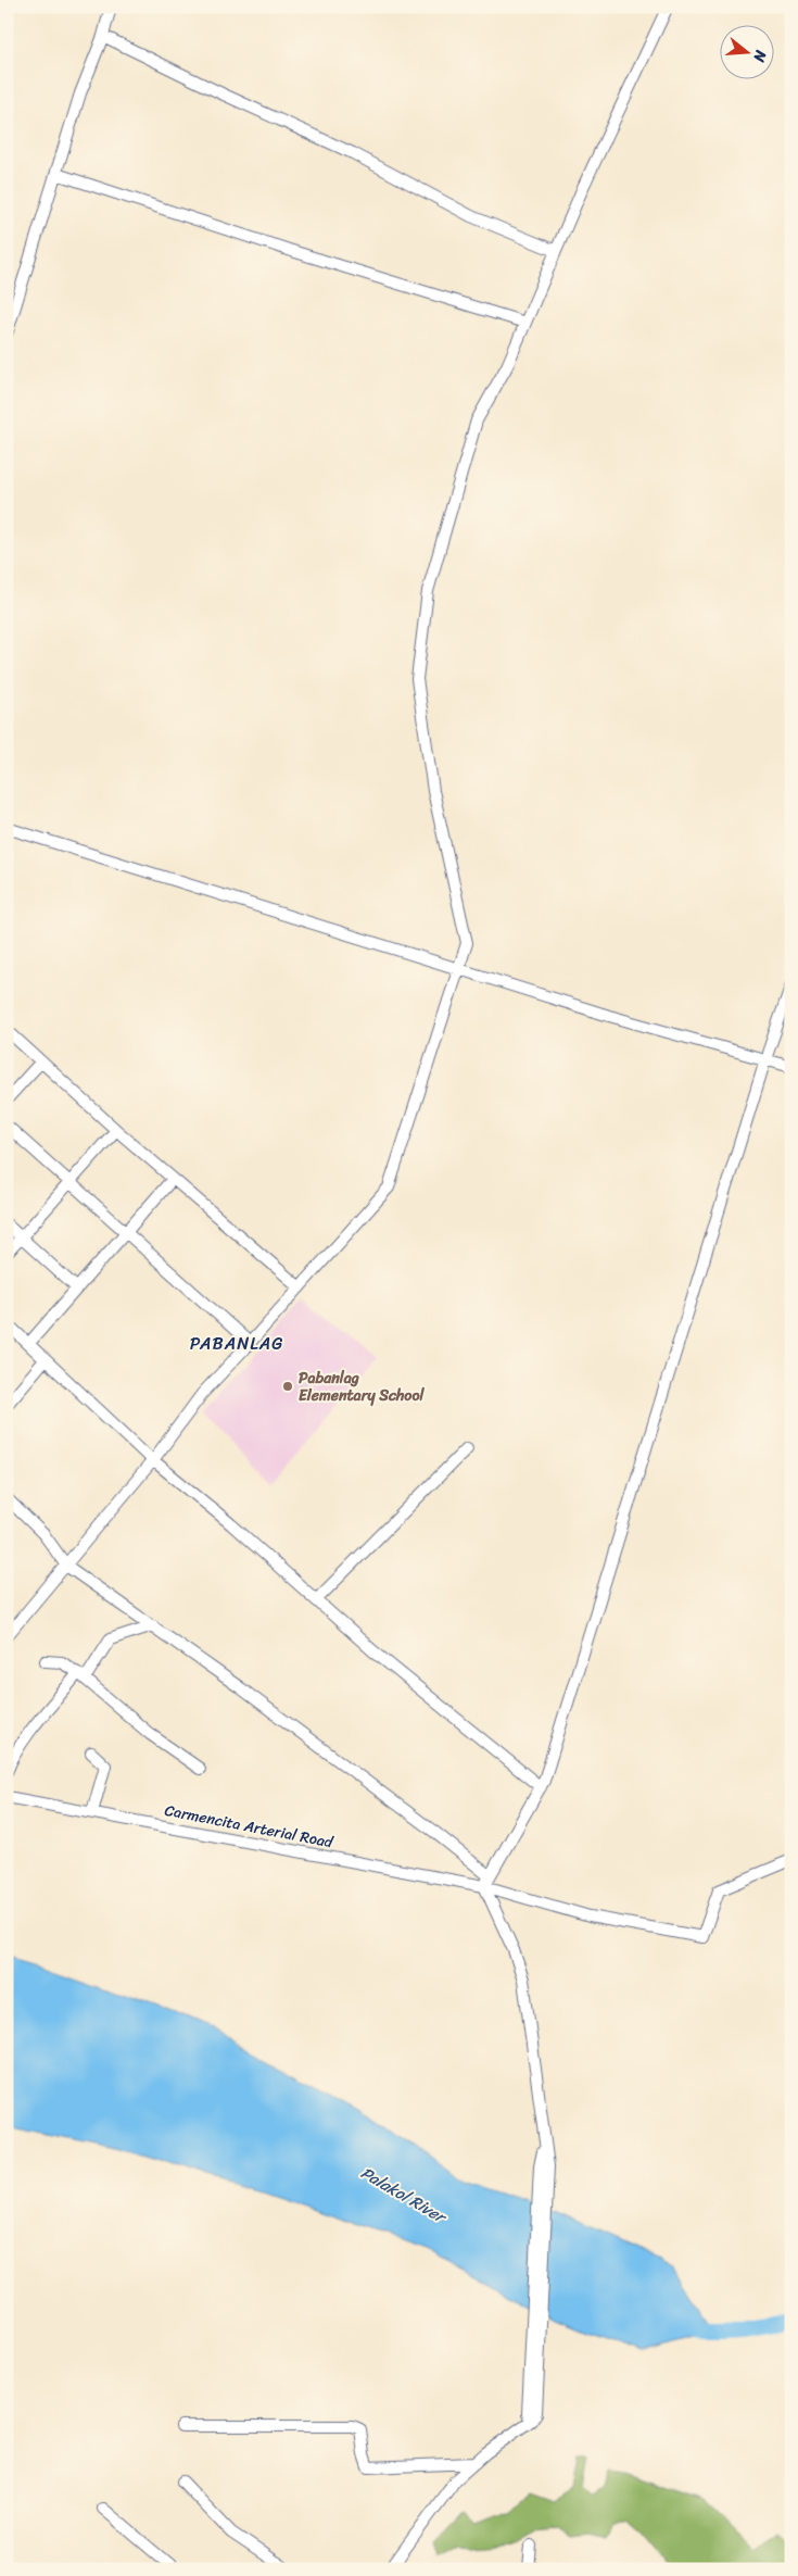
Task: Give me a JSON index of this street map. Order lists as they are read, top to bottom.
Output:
{
  "streets": {
    "street": ["Carmencita Arterial Road"]
  },
  "districts": ["PABANLAG"],
  "water": ["Palakol River"],
  "places": ["Pabanlag Elementary School"],
  "north": "right"
}
